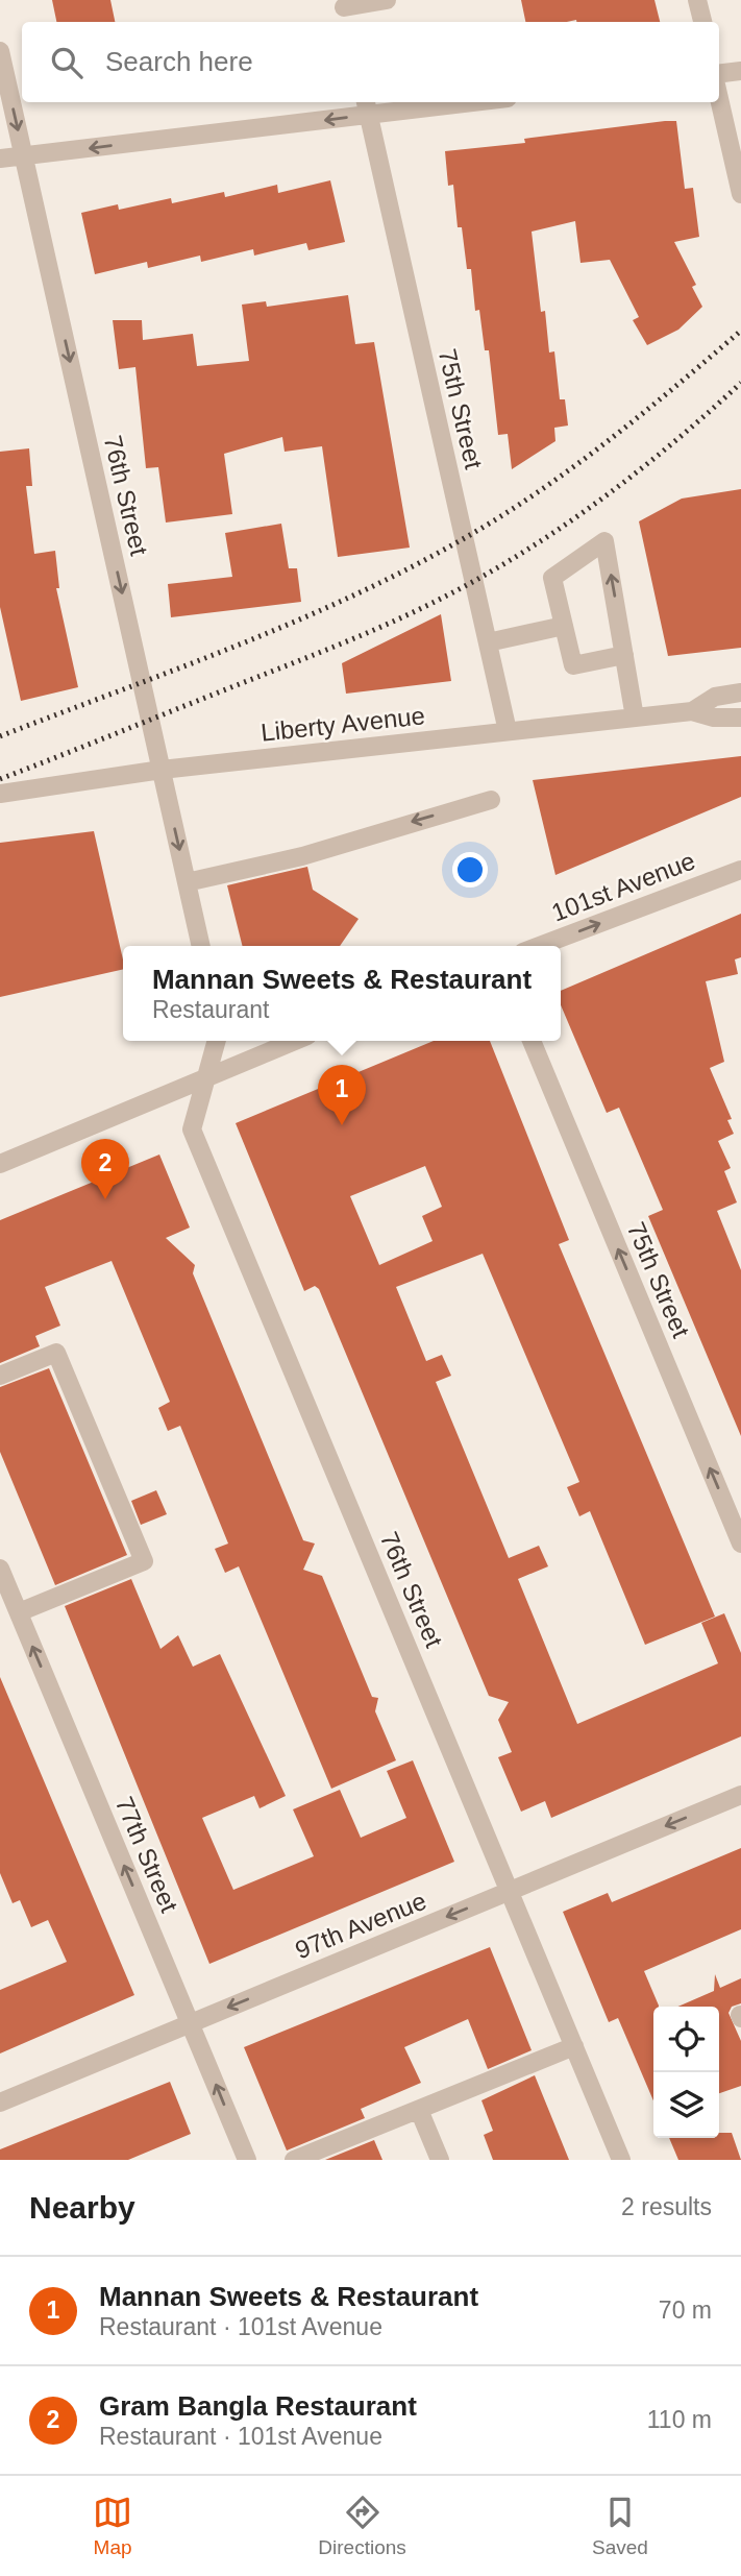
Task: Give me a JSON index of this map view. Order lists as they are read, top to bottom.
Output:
{
  "streets": {
    "street": [
      "75th Street",
      "76th Street",
      "Liberty Avenue",
      "101st Avenue",
      "77th Street",
      "97th Avenue"
    ]
  },
  "crossings": [
    ["75th Street", "Liberty Avenue"],
    ["76th Street", "Liberty Avenue"],
    ["76th Street", "97th Avenue"],
    ["77th Street", "97th Avenue"]
  ],
  "one_way": [
    "75th Street",
    "76th Street",
    "101st Avenue",
    "77th Street",
    "97th Avenue"
  ],
  "page": {
    "search": "Search here",
    "popup": ["Mannan Sweets & Restaurant", "Restaurant"],
    "pins": ["1", "2"],
    "heading": ["Nearby", "2 results"],
    "list": [
      {
        "mark": "1",
        "name": "Mannan Sweets & Restaurant",
        "note": "Restaurant · 101st Avenue",
        "value": "70 m"
      },
      {
        "mark": "2",
        "name": "Gram Bangla Restaurant",
        "note": "Restaurant · 101st Avenue",
        "value": "110 m"
      }
    ],
    "nav": ["Map", "Directions", "Saved"]
  }
}
